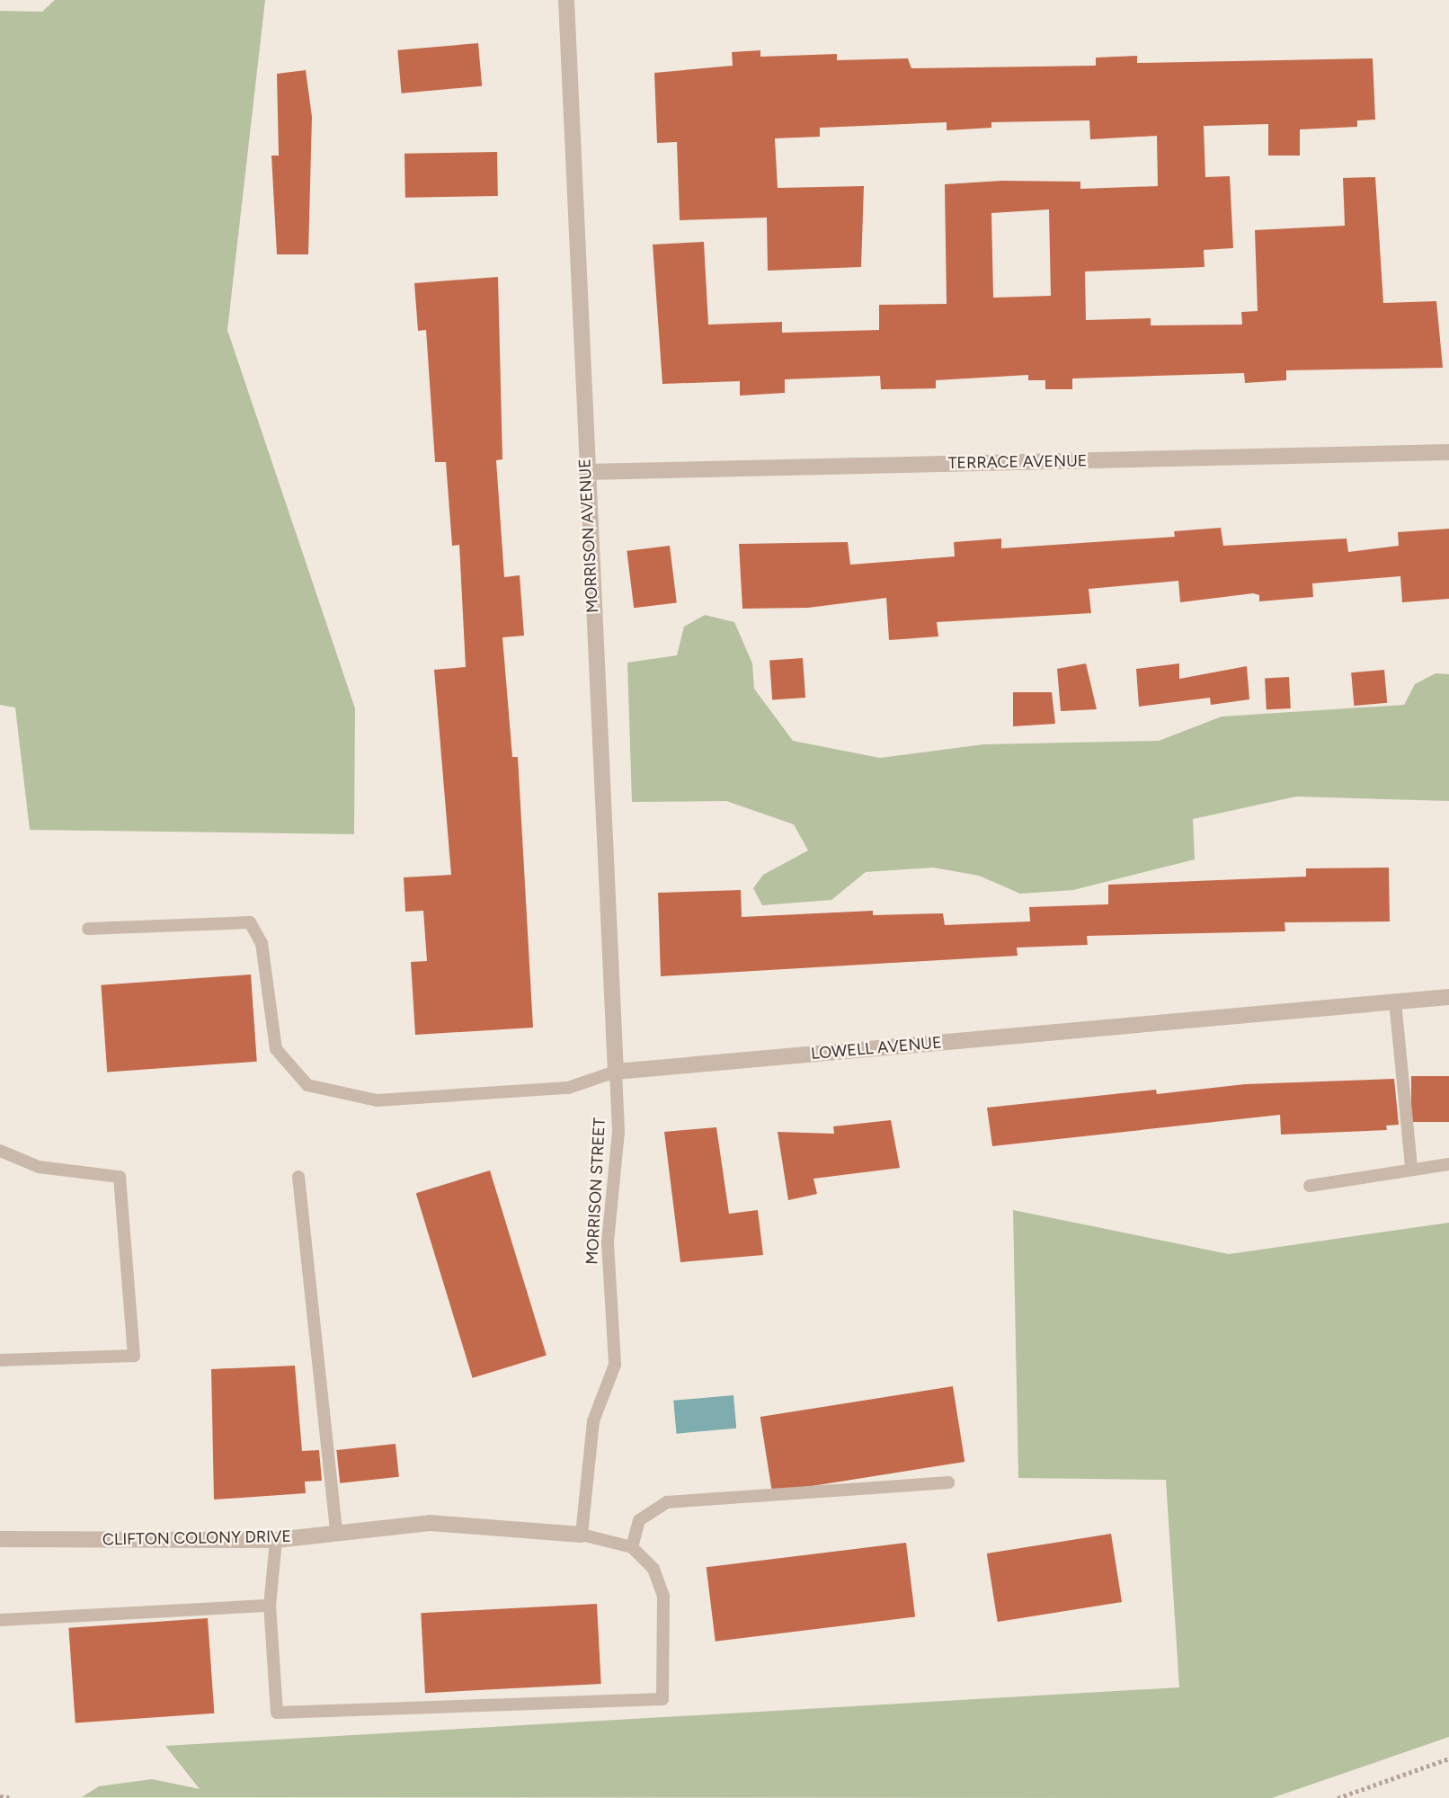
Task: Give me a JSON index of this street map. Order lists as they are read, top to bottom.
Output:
{
  "streets": {
    "street": [
      "TERRACE AVENUE",
      "MORRISON AVENUE",
      "LOWELL AVENUE",
      "CLIFTON COLONY DRIVE"
    ],
    "lane": ["MORRISON STREET"]
  },
  "crossings": [
    ["TERRACE AVENUE", "MORRISON AVENUE"],
    ["MORRISON AVENUE", "LOWELL AVENUE"],
    ["MORRISON AVENUE", "MORRISON STREET"],
    ["LOWELL AVENUE", "MORRISON STREET"],
    ["MORRISON STREET", "CLIFTON COLONY DRIVE"]
  ]
}
